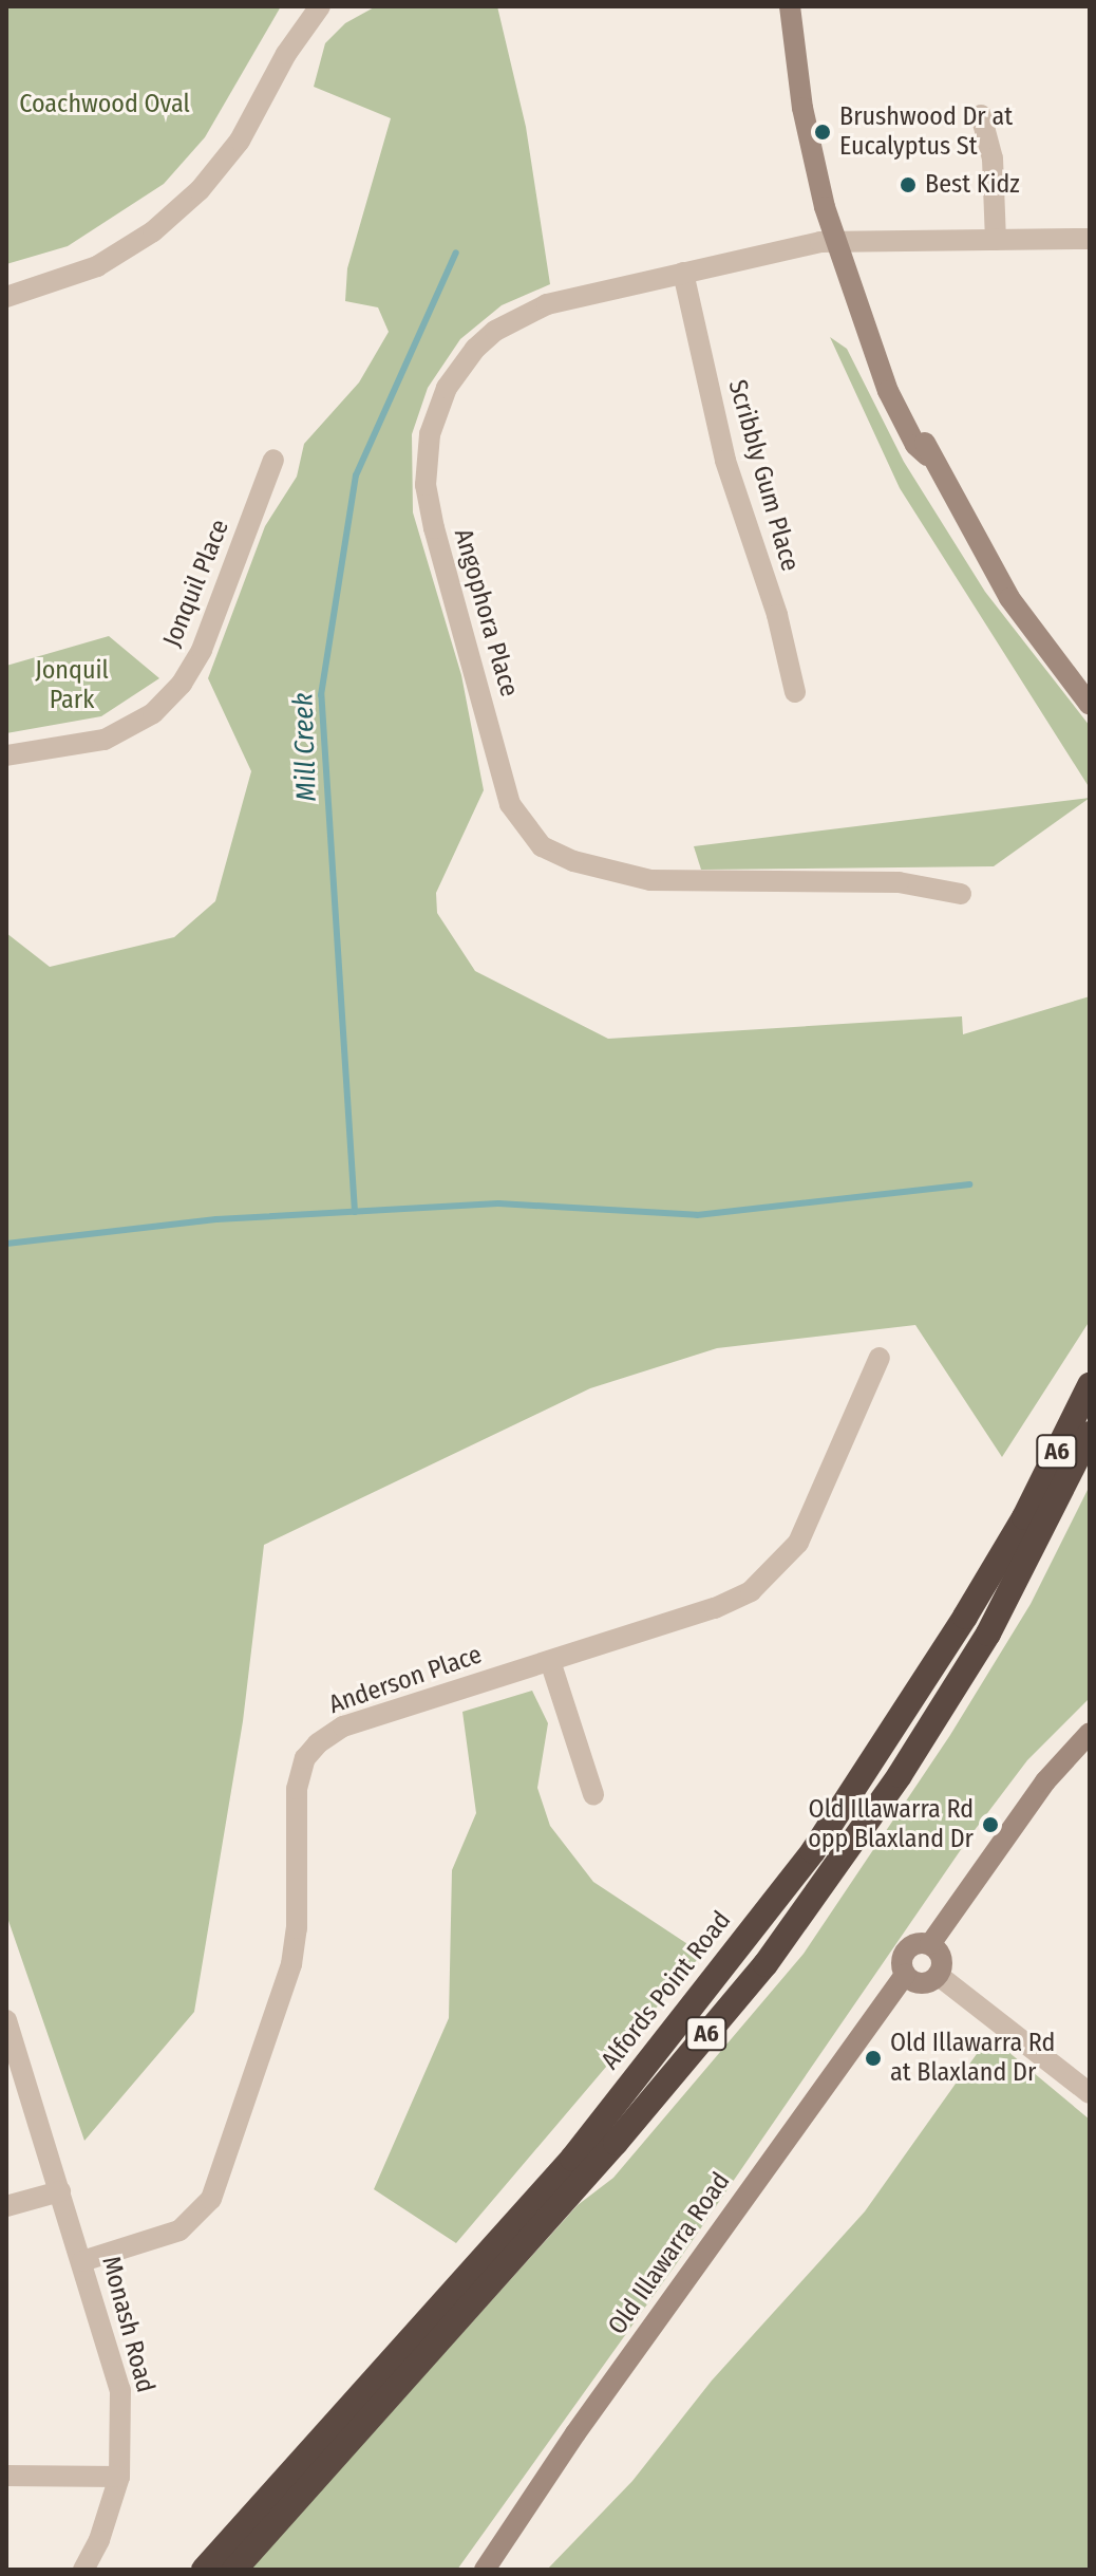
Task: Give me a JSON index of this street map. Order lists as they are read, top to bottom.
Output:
{
  "streets": {
    "highway": ["A6", "Alfords Point Road"],
    "street": [
      "Scribbly Gum Place",
      "Jonquil Place",
      "Angophora Place",
      "Anderson Place",
      "Old Illawarra Road",
      "Monash Road"
    ]
  },
  "crossings": [
    ["Scribbly Gum Place", "Angophora Place"],
    ["Anderson Place", "Monash Road"]
  ],
  "water": ["Mill Creek"],
  "parks": ["Coachwood Oval", "Jonquil Park"],
  "places": [
    "Brushwood Dr at Eucalyptus St",
    "Best Kidz",
    "Old Illawarra Rd opp Blaxland Dr",
    "Old Illawarra Rd at Blaxland Dr"
  ]
}
